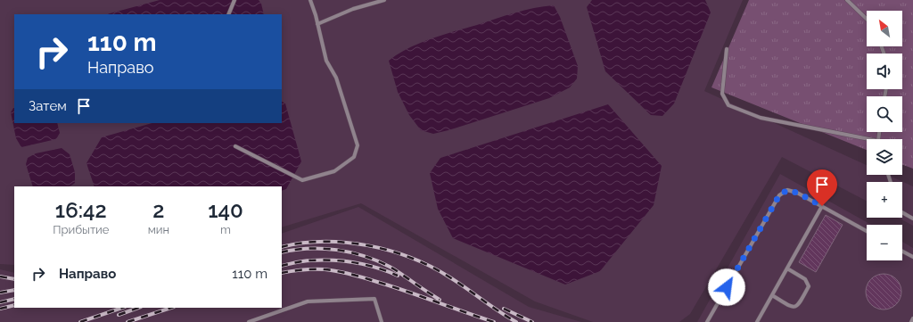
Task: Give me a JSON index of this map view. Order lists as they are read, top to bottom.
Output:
{
  "north": "top left",
  "page": {
    "map_buttons": ["+", "−"],
    "turn": ["110 m", "Направо"],
    "then": "Затем",
    "eta": [
      "16:42",
      "Прибытие",
      "2",
      "мин",
      "140",
      "m"
    ],
    "list": [
      {
        "name": "Направо",
        "value": "110 m"
      }
    ]
  }
}
